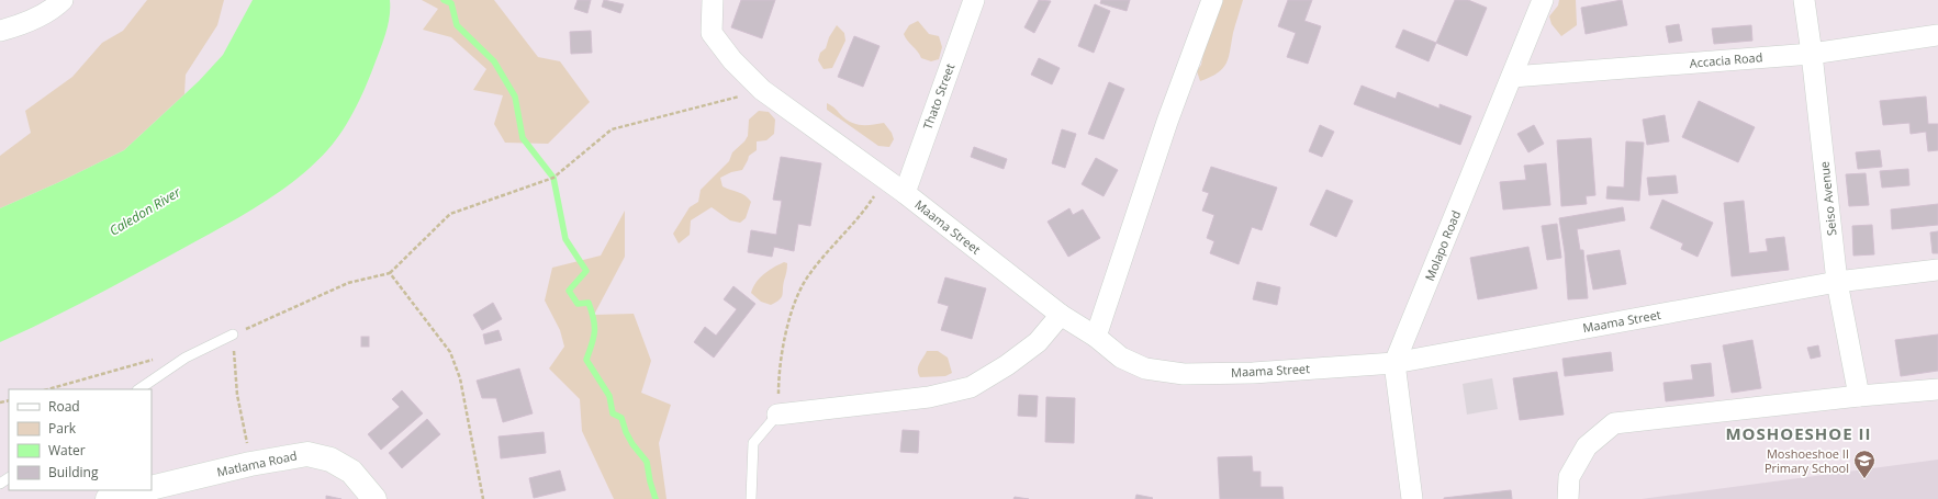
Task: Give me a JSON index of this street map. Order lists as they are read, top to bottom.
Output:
{
  "streets": {
    "street": [
      "Accacia Road",
      "Thato Street",
      "Seiso Avenue",
      "Maama Street",
      "Molapo Road",
      "Matlama Road"
    ]
  },
  "crossings": [
    ["Accacia Road", "Seiso Avenue"],
    ["Accacia Road", "Molapo Road"],
    ["Thato Street", "Maama Street"],
    ["Seiso Avenue", "Maama Street"],
    ["Maama Street", "Molapo Road"]
  ],
  "districts": ["MOSHOESHOE II"],
  "water": ["Caledon River"],
  "places": {
    "school or university": ["Moshoeshoe II Primary School"]
  },
  "legend": [
    "Road",
    "Park",
    "Water",
    "Building"
  ]
}
